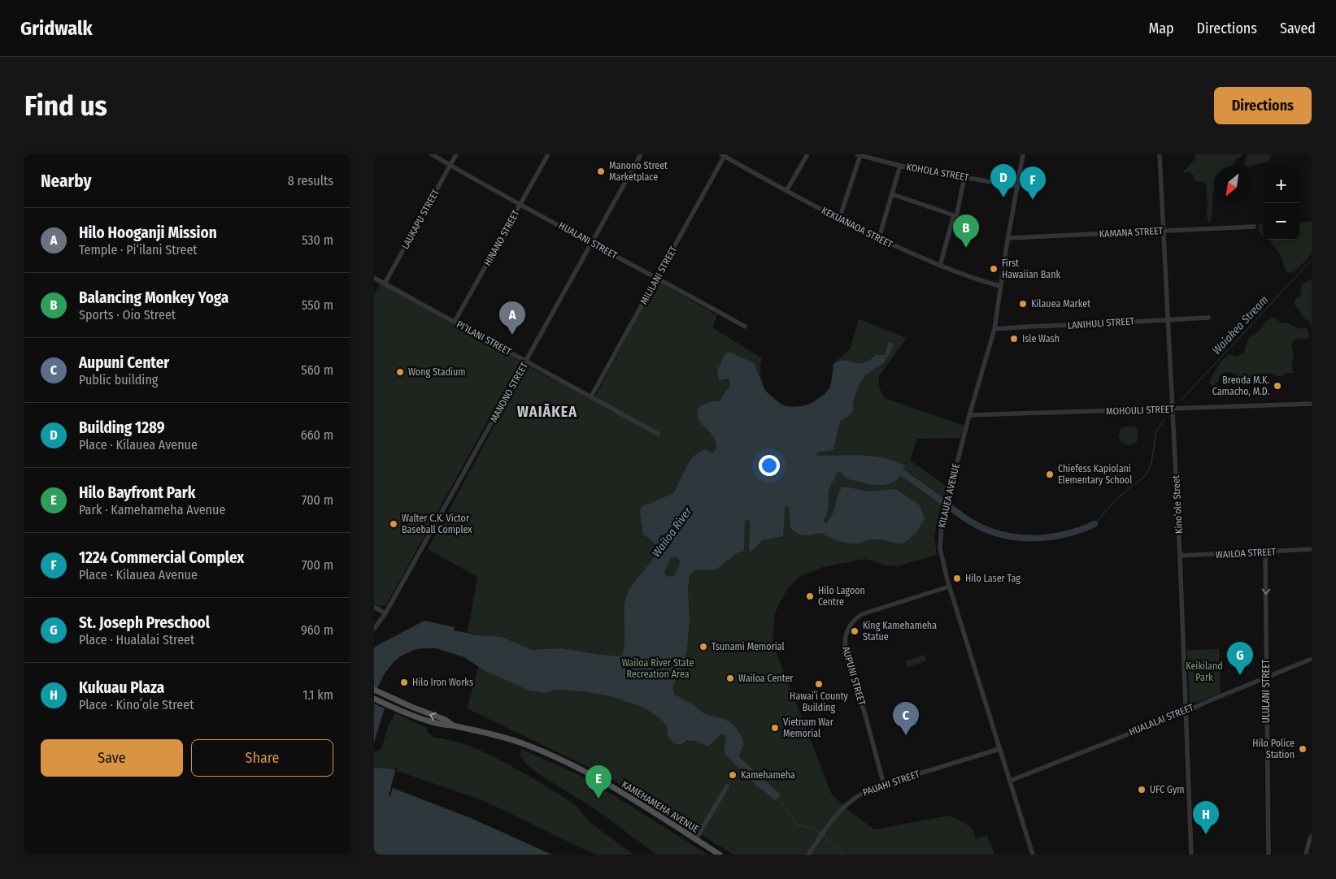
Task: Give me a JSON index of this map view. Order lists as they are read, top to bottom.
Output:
{
  "streets": {
    "main road": ["KAMEHAMEHA AVENUE"],
    "street": [
      "KOHOLA STREET",
      "LAUKAPU STREET",
      "KEKUANAOA STREET",
      "KAMANA STREET",
      "HINANO STREET",
      "HUALANI STREET",
      "MILILANI STREET",
      "LANIHULI STREET",
      "PI‘ILANI STREET",
      "MANONO STREET",
      "MOHOULI STREET",
      "KILAUEA AVENUE",
      "Kinoʻole Street",
      "WAILOA STREET",
      "AUPUNI STREET",
      "ULULANI STREET",
      "HUALALAI STREET",
      "PAUAHI STREET"
    ]
  },
  "crossings": [
    ["KOHOLA STREET", "KILAUEA AVENUE"],
    ["LAUKAPU STREET", "HUALANI STREET"],
    ["LAUKAPU STREET", "PI‘ILANI STREET"],
    ["KEKUANAOA STREET", "MILILANI STREET"],
    ["KEKUANAOA STREET", "KILAUEA AVENUE"],
    ["KAMANA STREET", "KILAUEA AVENUE"],
    ["KAMANA STREET", "Kinoʻole Street"],
    ["HINANO STREET", "HUALANI STREET"],
    ["HINANO STREET", "PI‘ILANI STREET"],
    ["HUALANI STREET", "MILILANI STREET"],
    ["HUALANI STREET", "MANONO STREET"],
    ["MILILANI STREET", "PI‘ILANI STREET"],
    ["LANIHULI STREET", "KILAUEA AVENUE"],
    ["LANIHULI STREET", "Kinoʻole Street"],
    ["PI‘ILANI STREET", "MANONO STREET"],
    ["MOHOULI STREET", "KILAUEA AVENUE"],
    ["MOHOULI STREET", "Kinoʻole Street"],
    ["KILAUEA AVENUE", "AUPUNI STREET"],
    ["KILAUEA AVENUE", "HUALALAI STREET"],
    ["KILAUEA AVENUE", "PAUAHI STREET"],
    ["Kinoʻole Street", "WAILOA STREET"],
    ["Kinoʻole Street", "HUALALAI STREET"],
    ["WAILOA STREET", "ULULANI STREET"],
    ["AUPUNI STREET", "PAUAHI STREET"],
    ["ULULANI STREET", "HUALALAI STREET"]
  ],
  "one_way": ["ULULANI STREET"],
  "districts": ["WAIĀKEA"],
  "water": ["Waiakea Stream", "Wailoa River"],
  "parks": ["Wailoa River State Recreation Area", "Keikiland Park"],
  "places": [
    "Manono Street Marketplace",
    "First Hawaiian Bank",
    "Kilauea Market",
    "Isle Wash",
    "Wong Stadium",
    "Brenda M.K. Camacho, M.D.",
    "Chiefess Kapiolani Elementary School",
    "Walter C.K. Victor Baseball Complex",
    "Hilo Laser Tag",
    "Hilo Lagoon Centre",
    "King Kamehameha Statue",
    "Tsunami Memorial",
    "Wailoa Center",
    "Hilo Iron Works",
    "Hawaiʻi County Building",
    "Vietnam War Memorial",
    "Hilo Police Station",
    "Kamehameha",
    "UFC Gym"
  ],
  "north": "bottom left",
  "page": {
    "header": "Gridwalk",
    "nav": ["Map", "Directions", "Saved"],
    "buttons": [
      "Directions",
      ["Save", "Share"]
    ],
    "title": "Find us",
    "heading": ["Nearby", "8 results"],
    "pins": [
      "D",
      "F",
      "B",
      "A",
      "G",
      "C",
      "E",
      "H"
    ],
    "map_buttons": ["+", "−"],
    "list": [
      {
        "mark": "A",
        "name": "Hilo Hooganji Mission",
        "note": "Temple · Pi‘ilani Street",
        "value": "530 m"
      },
      {
        "mark": "B",
        "name": "Balancing Monkey Yoga",
        "note": "Sports · Oio Street",
        "value": "550 m"
      },
      {
        "mark": "C",
        "name": "Aupuni Center",
        "note": "Public building",
        "value": "560 m"
      },
      {
        "mark": "D",
        "name": "Building 1289",
        "note": "Place · Kilauea Avenue",
        "value": "660 m"
      },
      {
        "mark": "E",
        "name": "Hilo Bayfront Park",
        "note": "Park · Kamehameha Avenue",
        "value": "700 m"
      },
      {
        "mark": "F",
        "name": "1224 Commercial Complex",
        "note": "Place · Kilauea Avenue",
        "value": "700 m"
      },
      {
        "mark": "G",
        "name": "St. Joseph Preschool",
        "note": "Place · Hualalai Street",
        "value": "960 m"
      },
      {
        "mark": "H",
        "name": "Kukuau Plaza",
        "note": "Place · Kinoʻole Street",
        "value": "1.1 km"
      }
    ]
  }
}
